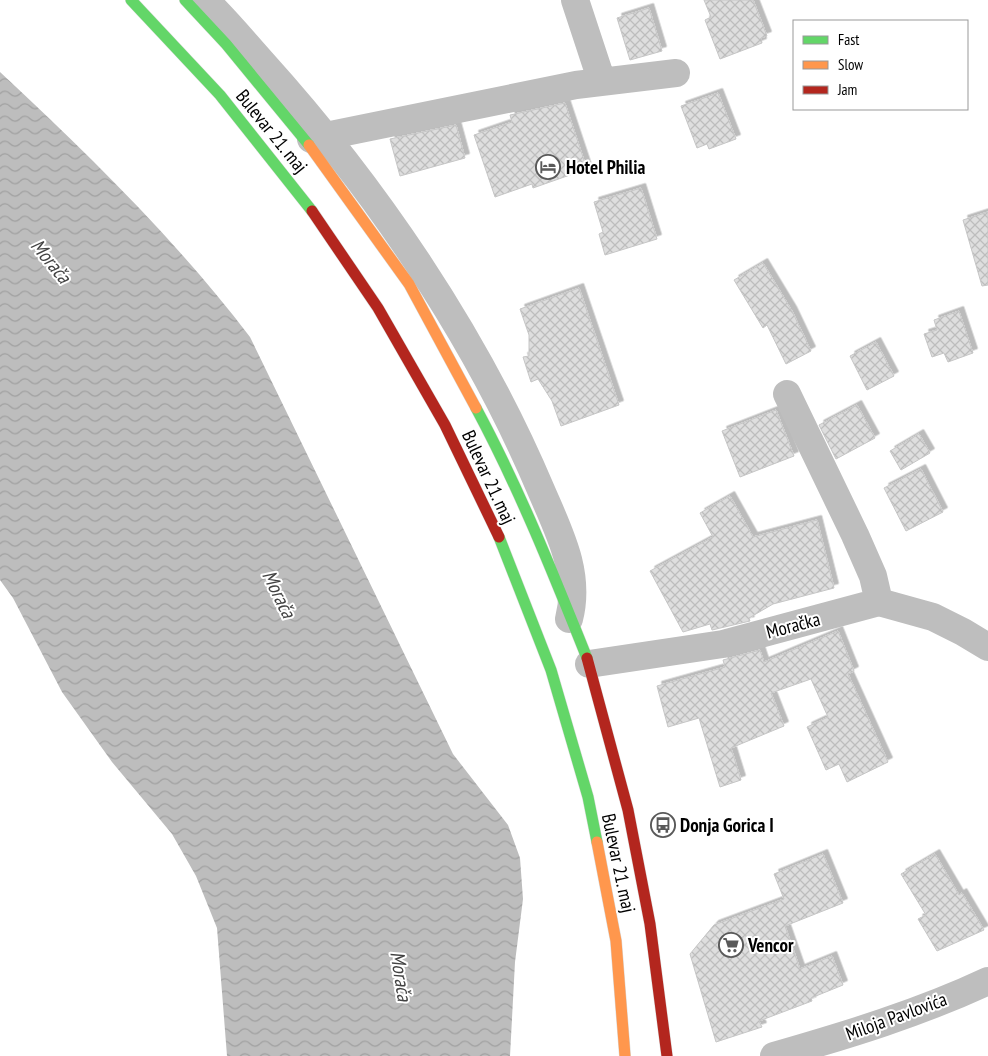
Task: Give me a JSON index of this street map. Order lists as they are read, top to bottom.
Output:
{
  "streets": {
    "main road": ["Bulevar 21. maj"],
    "street": ["Moračka", "Miloja Pavlovića"]
  },
  "crossings": [
    ["Bulevar 21. maj", "Moračka"]
  ],
  "water": ["Morača"],
  "places": {
    "hotel": ["Hotel Philia"],
    "bus stop": ["Donja Gorica I"],
    "supermarket": ["Vencor"]
  },
  "legend": ["Fast", "Slow", "Jam"]
}
